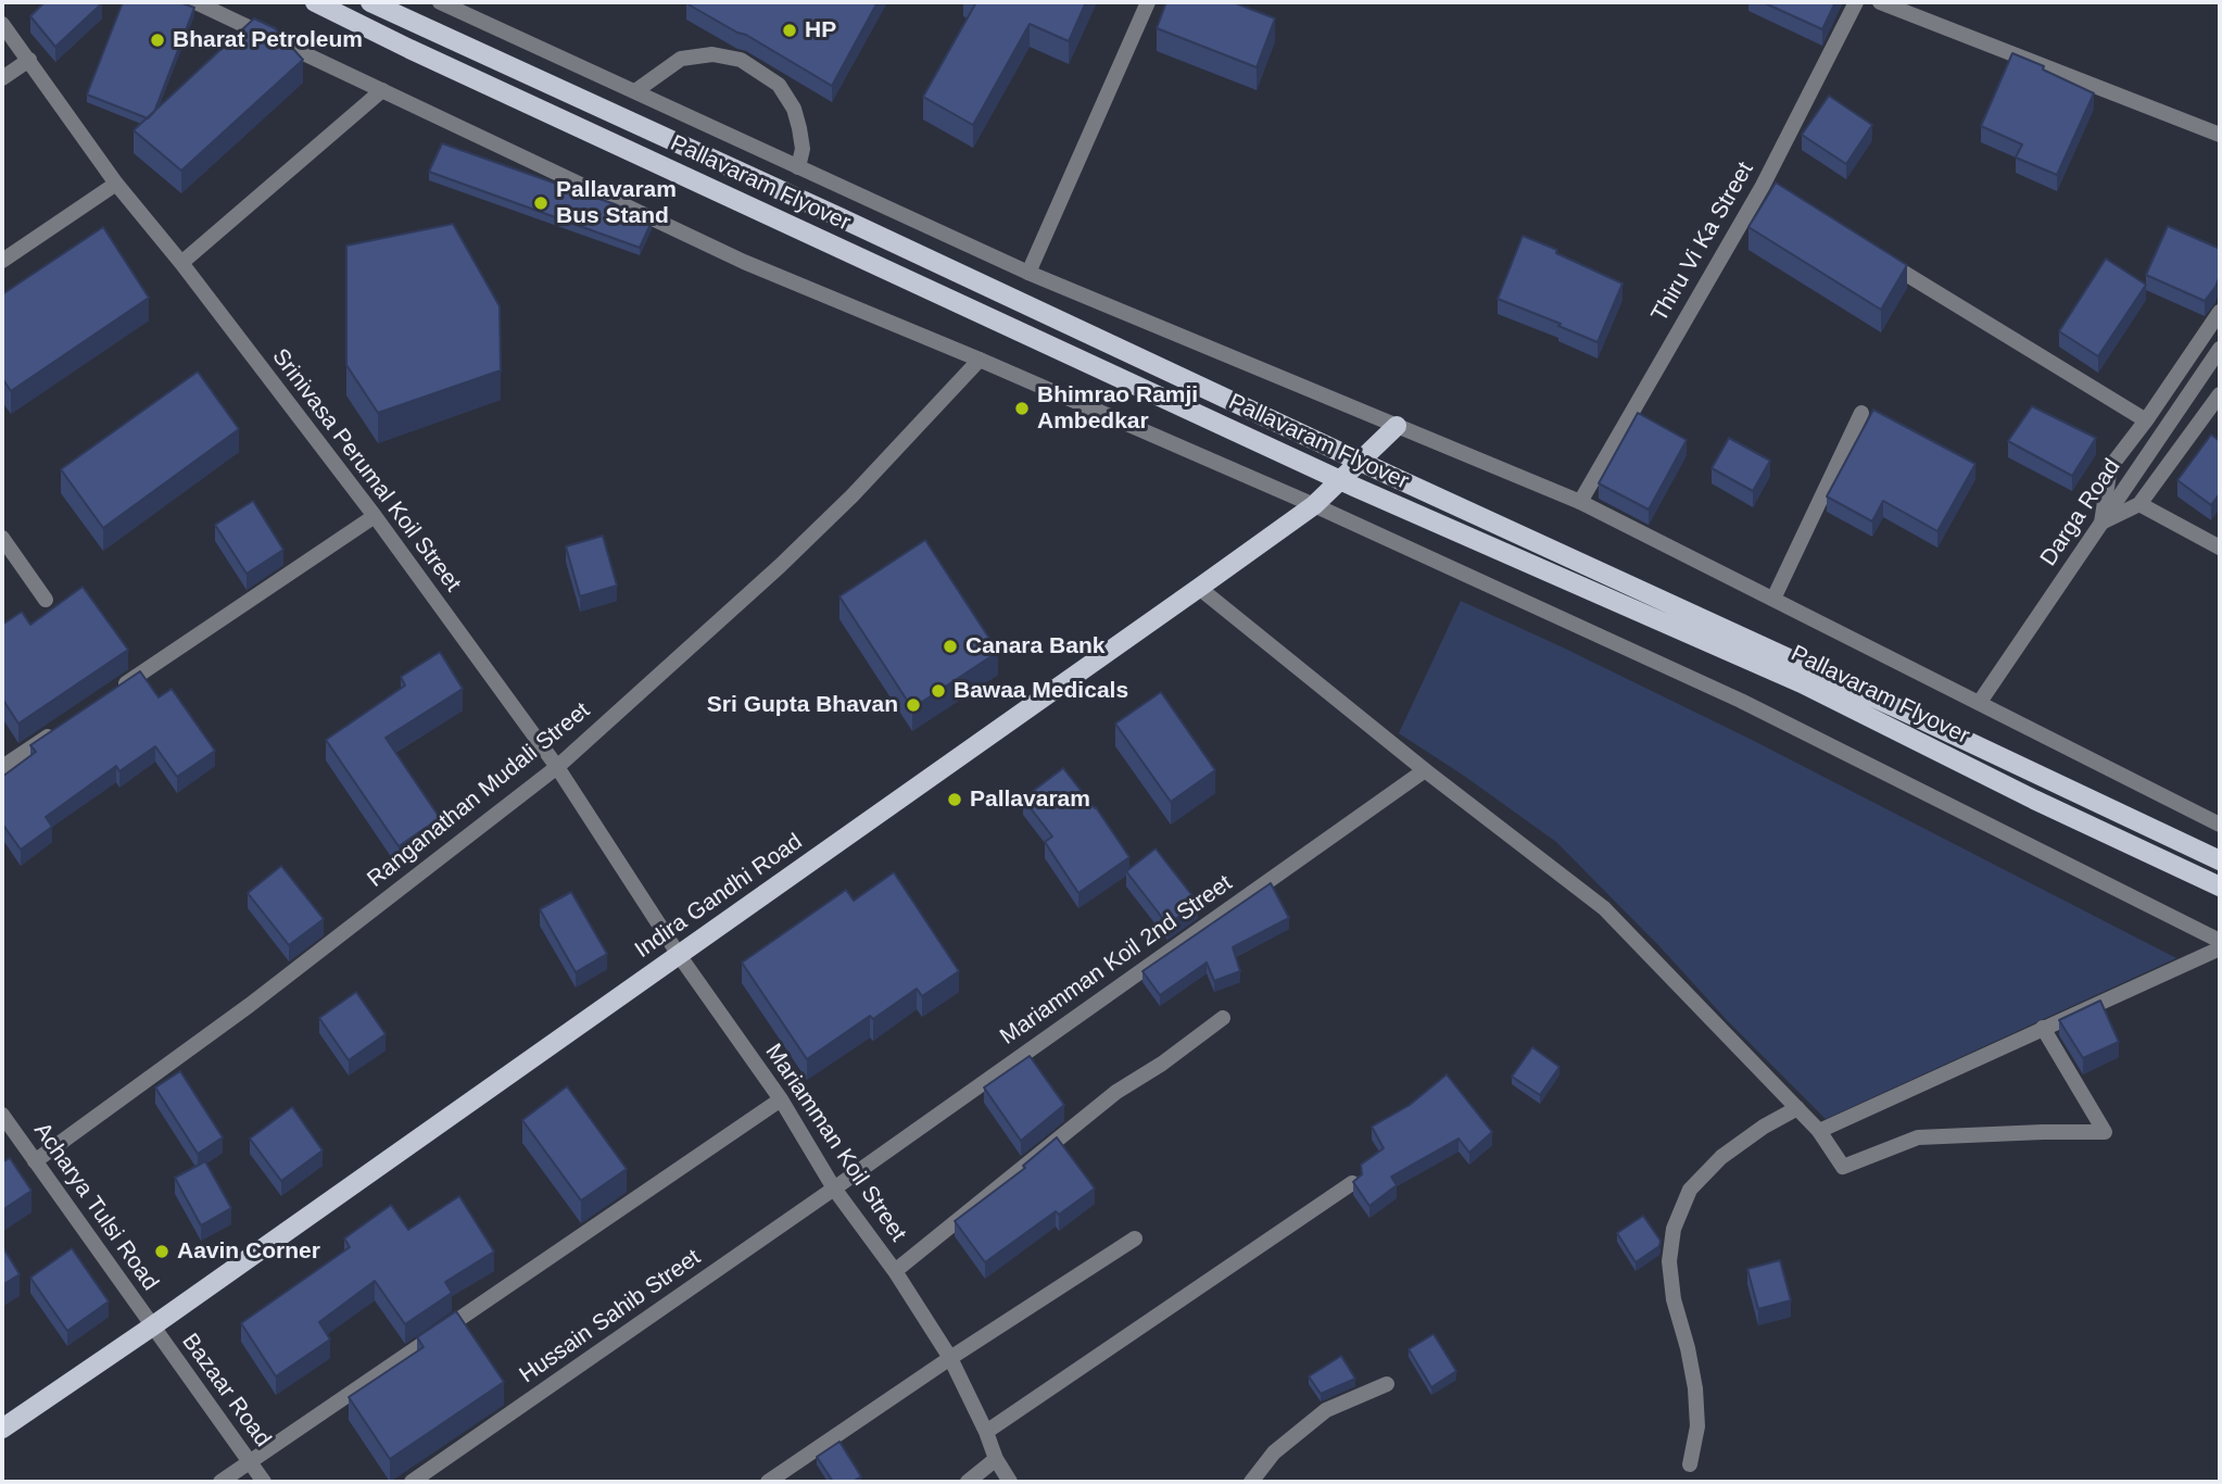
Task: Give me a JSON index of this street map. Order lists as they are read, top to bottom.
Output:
{
  "streets": {
    "main road": ["Pallavaram Flyover", "Indira Gandhi Road"],
    "street": [
      "Thiru Vi Ka Street",
      "Srinivasa Perumal Koil Street",
      "Darga Road",
      "Ranganathan Mudali Street",
      "Mariamman Koil 2nd Street",
      "Mariamman Koil Street",
      "Acharya Tulsi Road",
      "Hussain Sahib Street",
      "Bazaar Road"
    ]
  },
  "crossings": [
    ["Srinivasa Perumal Koil Street", "Ranganathan Mudali Street"],
    ["Srinivasa Perumal Koil Street", "Indira Gandhi Road"],
    ["Srinivasa Perumal Koil Street", "Mariamman Koil Street"],
    ["Ranganathan Mudali Street", "Acharya Tulsi Road"],
    ["Indira Gandhi Road", "Mariamman Koil Street"],
    ["Indira Gandhi Road", "Acharya Tulsi Road"],
    ["Indira Gandhi Road", "Bazaar Road"],
    ["Mariamman Koil 2nd Street", "Mariamman Koil Street"],
    ["Mariamman Koil 2nd Street", "Hussain Sahib Street"],
    ["Mariamman Koil Street", "Hussain Sahib Street"],
    ["Acharya Tulsi Road", "Bazaar Road"]
  ],
  "places": [
    "HP",
    "Bharat Petroleum",
    "Pallavaram Bus Stand",
    "Bhimrao Ramji Ambedkar",
    "Canara Bank",
    "Bawaa Medicals",
    "Sri Gupta Bhavan",
    "Pallavaram",
    "Aavin Corner"
  ]
}
